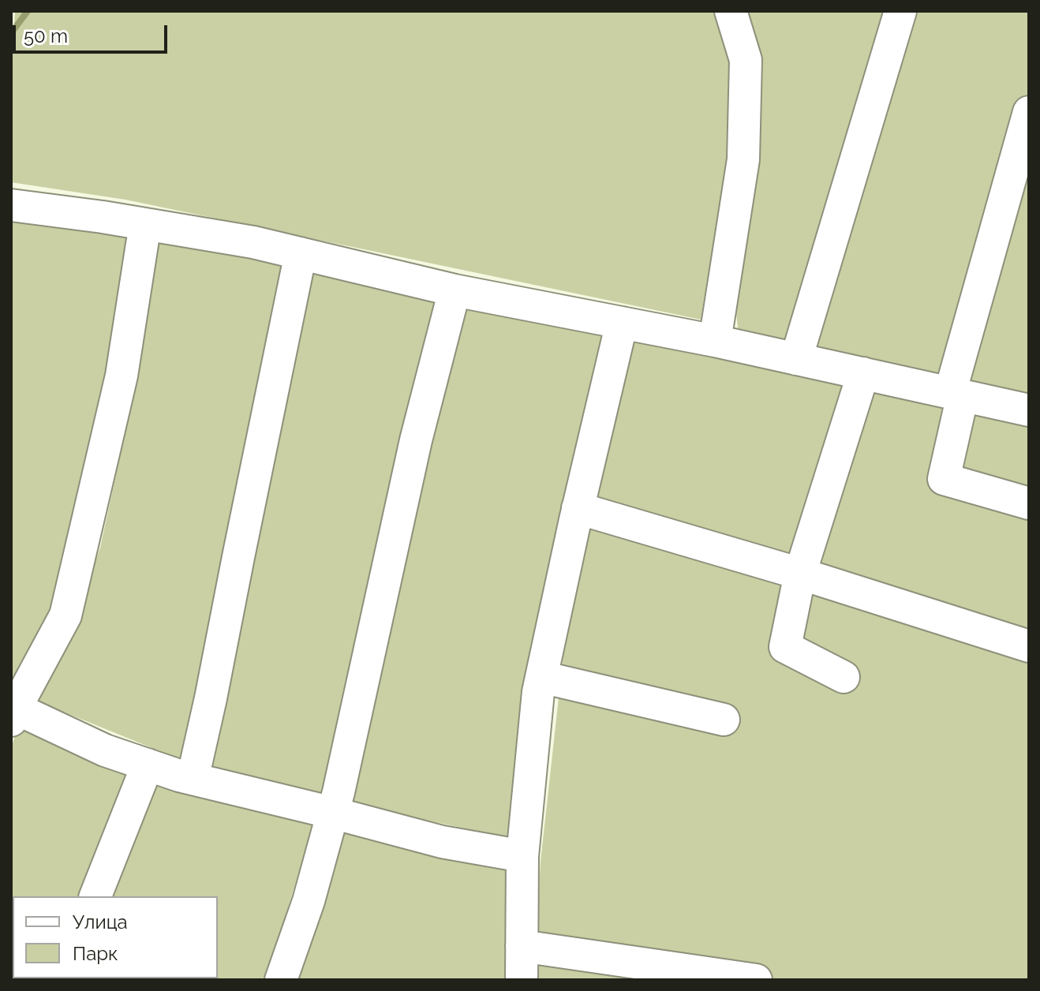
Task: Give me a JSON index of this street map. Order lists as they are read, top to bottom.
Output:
{
  "legend": ["Улица", "Парк"],
  "scale_bar": "50 m"
}
